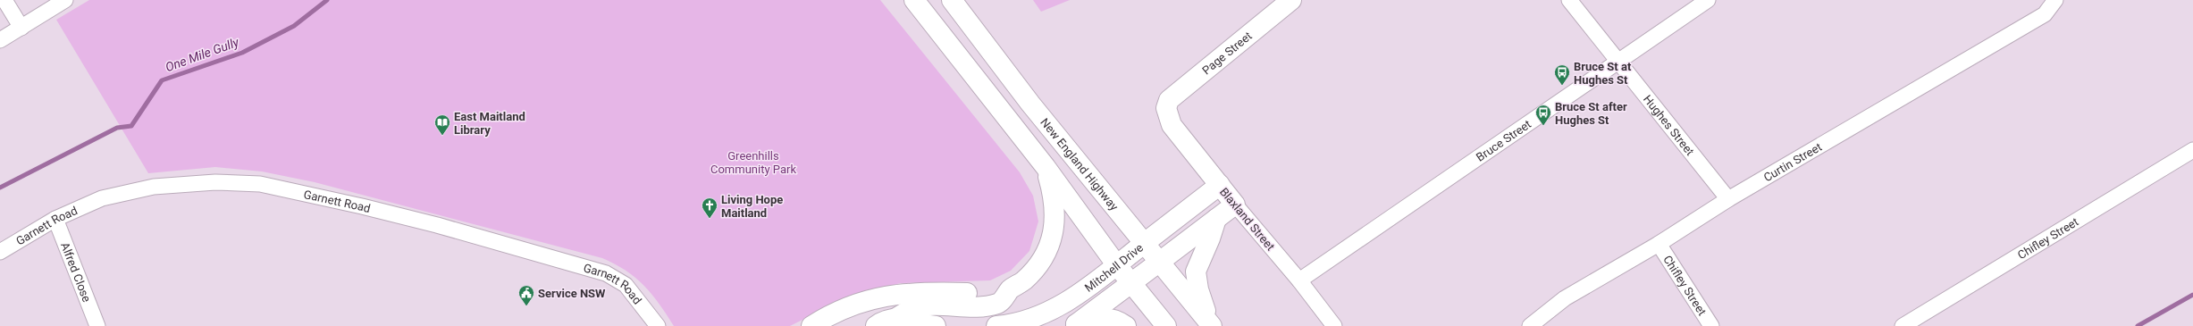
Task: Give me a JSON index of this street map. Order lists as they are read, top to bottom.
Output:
{
  "streets": {
    "main road": [
      "Page Street",
      "New England Highway",
      "Blaxland Street",
      "Mitchell Drive"
    ],
    "street": [
      "Hughes Street",
      "Bruce Street",
      "Curtin Street",
      "Garnett Road",
      "Chifley Street",
      "Alfred Close"
    ]
  },
  "crossings": [
    ["Page Street", "Blaxland Street"],
    ["Hughes Street", "Bruce Street"],
    ["Hughes Street", "Curtin Street"],
    ["Bruce Street", "Blaxland Street"],
    ["Curtin Street", "Chifley Street"],
    ["New England Highway", "Mitchell Drive"],
    ["Garnett Road", "Alfred Close"],
    ["Blaxland Street", "Mitchell Drive"]
  ],
  "water": ["One Mile Gully"],
  "parks": ["Greenhills Community Park"],
  "places": {
    "bus stop": ["Bruce St at Hughes St", "Bruce St after Hughes St"],
    "library": ["East Maitland Library"],
    "church": ["Living Hope Maitland"],
    "public building": ["Service NSW"]
  }
}
